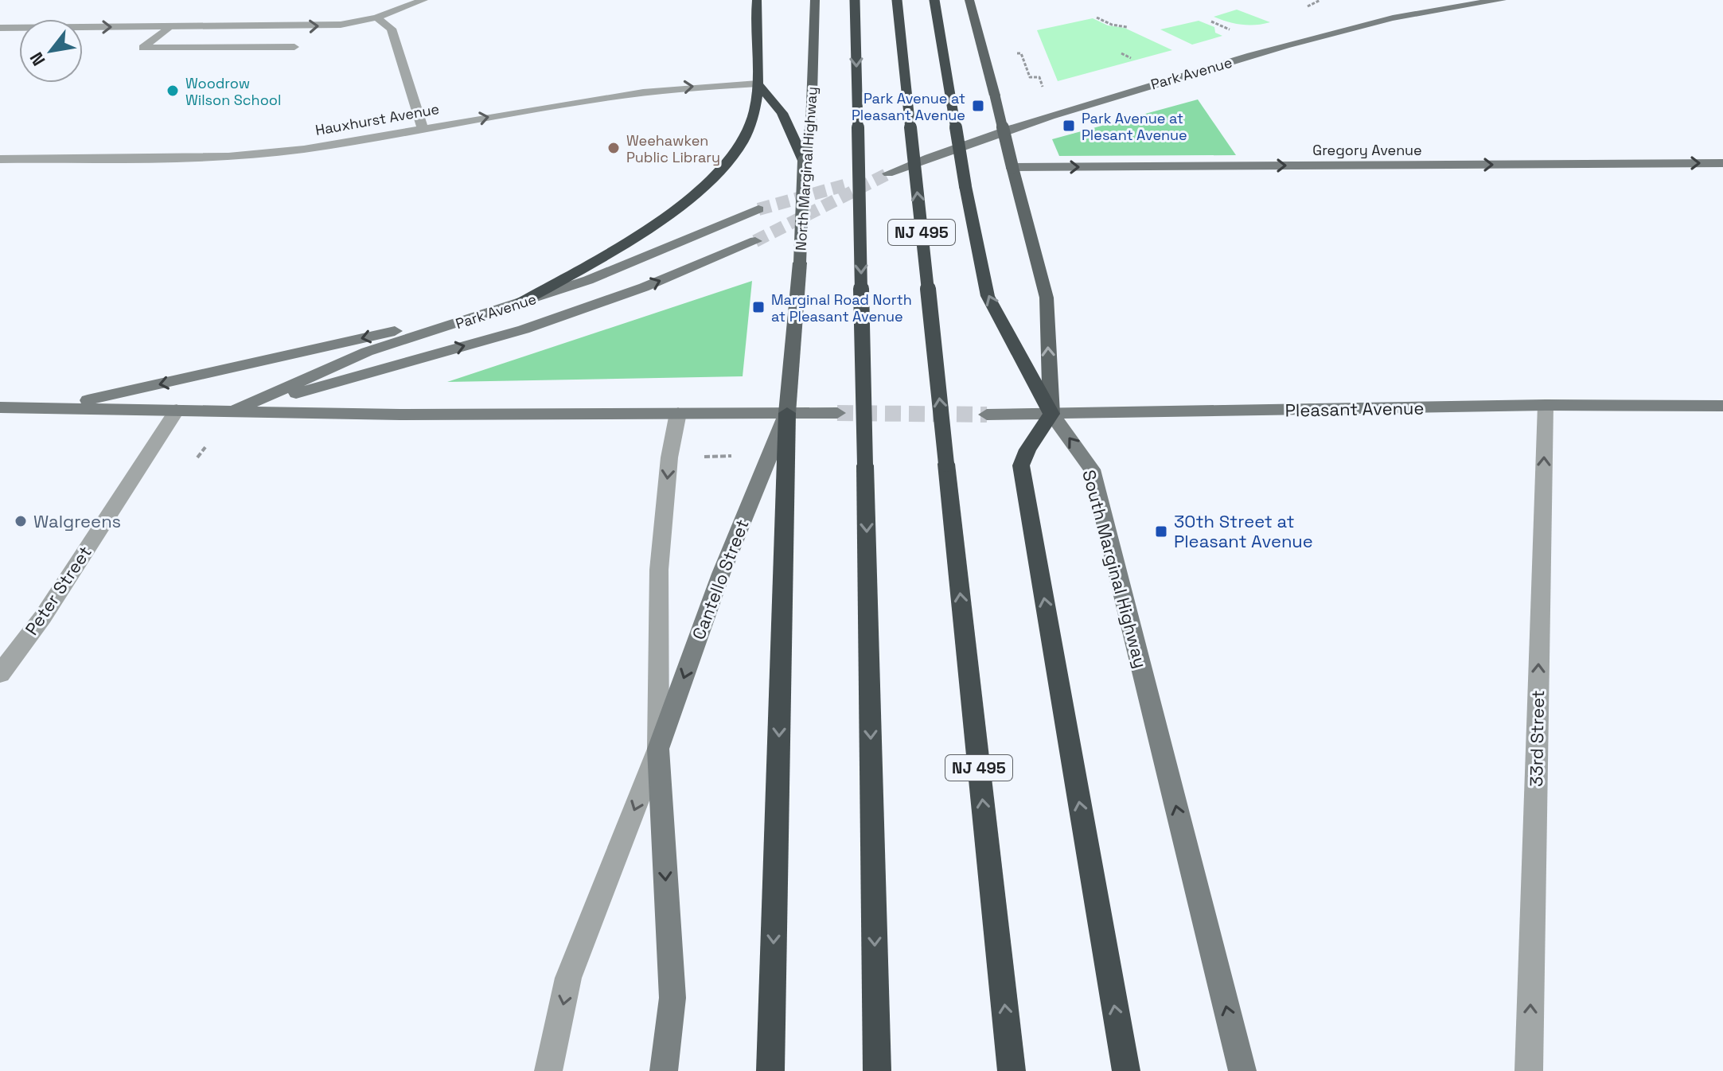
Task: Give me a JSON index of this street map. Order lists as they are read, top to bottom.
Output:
{
  "streets": {
    "highway": ["NJ 495"],
    "main road": [
      "Park Avenue",
      "Gregory Avenue",
      "North Marginal Highway",
      "Pleasant Avenue",
      "South Marginal Highway",
      "Cantello Street"
    ],
    "street": ["Hauxhurst Avenue", "Peter Street", "33rd Street"]
  },
  "crossings": [
    ["Park Avenue", "North Marginal Highway"],
    ["Park Avenue", "Cantello Street"],
    ["Park Avenue", "Peter Street"],
    ["North Marginal Highway", "Cantello Street"],
    ["Pleasant Avenue", "South Marginal Highway"],
    ["Pleasant Avenue", "33rd Street"]
  ],
  "one_way": [
    "Hauxhurst Avenue",
    "Gregory Avenue",
    "South Marginal Highway",
    "Cantello Street",
    "33rd Street"
  ],
  "places": {
    "other": ["Woodrow Wilson School", "Weehawken Public Library", "Walgreens"],
    "transit": [
      "Park Avenue at Pleasant Avenue",
      "Park Avenue at Plesant Avenue",
      "Marginal Road North at Pleasant Avenue",
      "30th Street at Pleasant Avenue"
    ]
  },
  "north": "bottom left"
}
